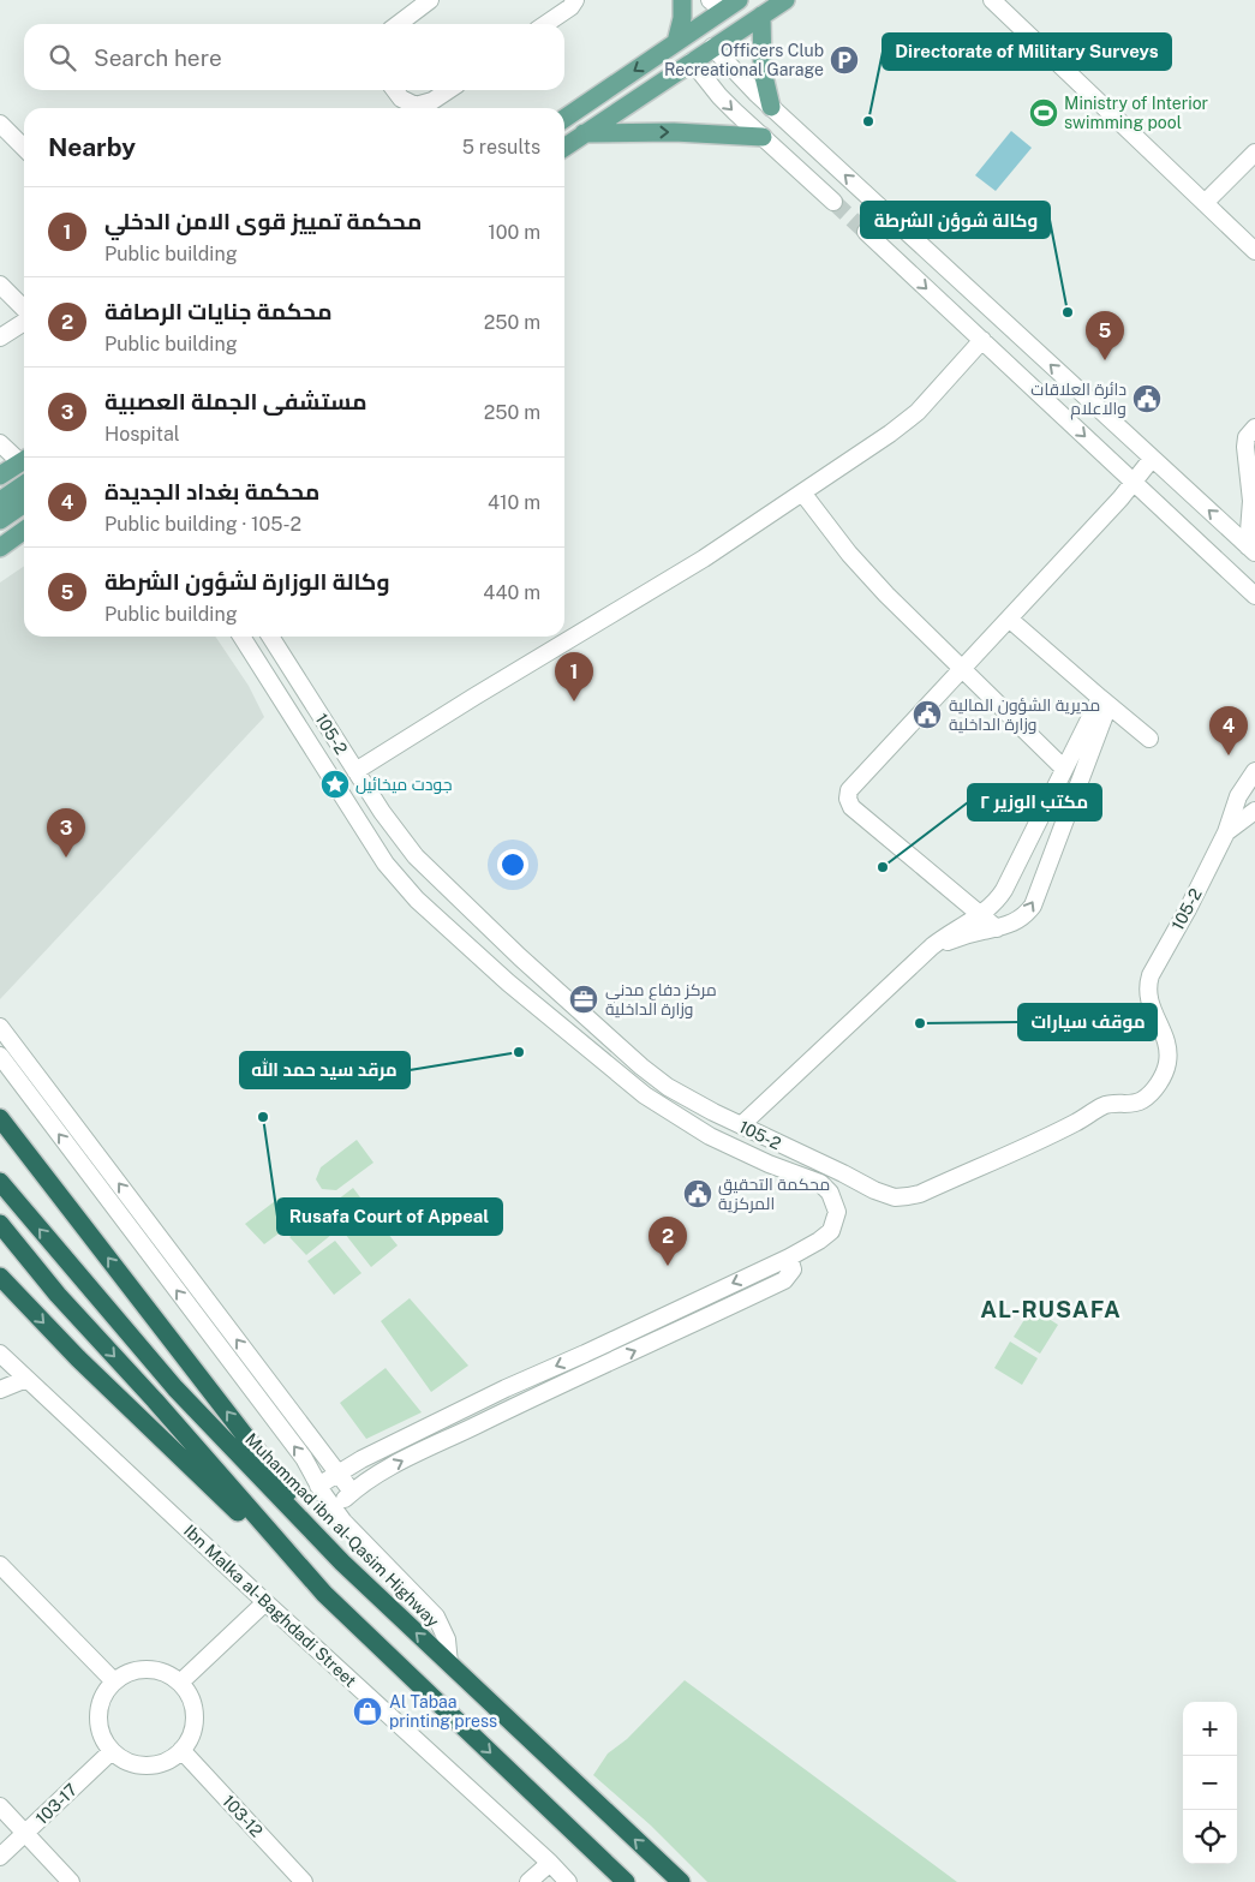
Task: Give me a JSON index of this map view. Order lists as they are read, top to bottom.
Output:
{
  "streets": {
    "highway": ["Muhammad ibn al-Qasim Highway"],
    "street": [
      "105-2",
      "Ibn Malka al-Baghdadi Street",
      "103-17",
      "103-12"
    ]
  },
  "crossings": [
    ["103-17", "103-12"]
  ],
  "districts": ["AL-RUSAFA"],
  "places": {
    "parking": ["Officers Club Recreational Garage"],
    "sports": ["Ministry of Interior swimming pool"],
    "other": [
      "Directorate of Military Surveys",
      "وكالة شوؤن الشرطة",
      "مكتب الوزير ٢",
      "موقف سيارات",
      "مرقد سيد حمد الله",
      "Rusafa Court of Appeal"
    ],
    "public building": ["دائرة العلاقات والاعلام", "مديرية الشؤون المالية وزارة الداخلية", "محكمة التحقيق المركزية"],
    "place": ["جودت ميخائيل"],
    "office": ["مركز دفاع مدني وزارة الداخلية"],
    "shop": ["Al Tabaa printing press"]
  },
  "page": {
    "search": "Search here",
    "heading": ["Nearby", "5 results"],
    "list": [
      {
        "mark": "1",
        "name": "محكمة تمييز قوى الامن الدخلي",
        "note": "Public building",
        "value": "100 m"
      },
      {
        "mark": "2",
        "name": "محكمة جنايات الرصافة",
        "note": "Public building",
        "value": "250 m"
      },
      {
        "mark": "3",
        "name": "مستشفى الجملة العصبية",
        "note": "Hospital",
        "value": "250 m"
      },
      {
        "mark": "4",
        "name": "محكمة بغداد الجديدة",
        "note": "Public building · 105-2",
        "value": "410 m"
      },
      {
        "mark": "5",
        "name": "وكالة الوزارة لشؤون الشرطة",
        "note": "Public building",
        "value": "440 m"
      }
    ],
    "pins": [
      "5",
      "1",
      "4",
      "3",
      "2"
    ],
    "map_buttons": ["+", "−"]
  }
}
